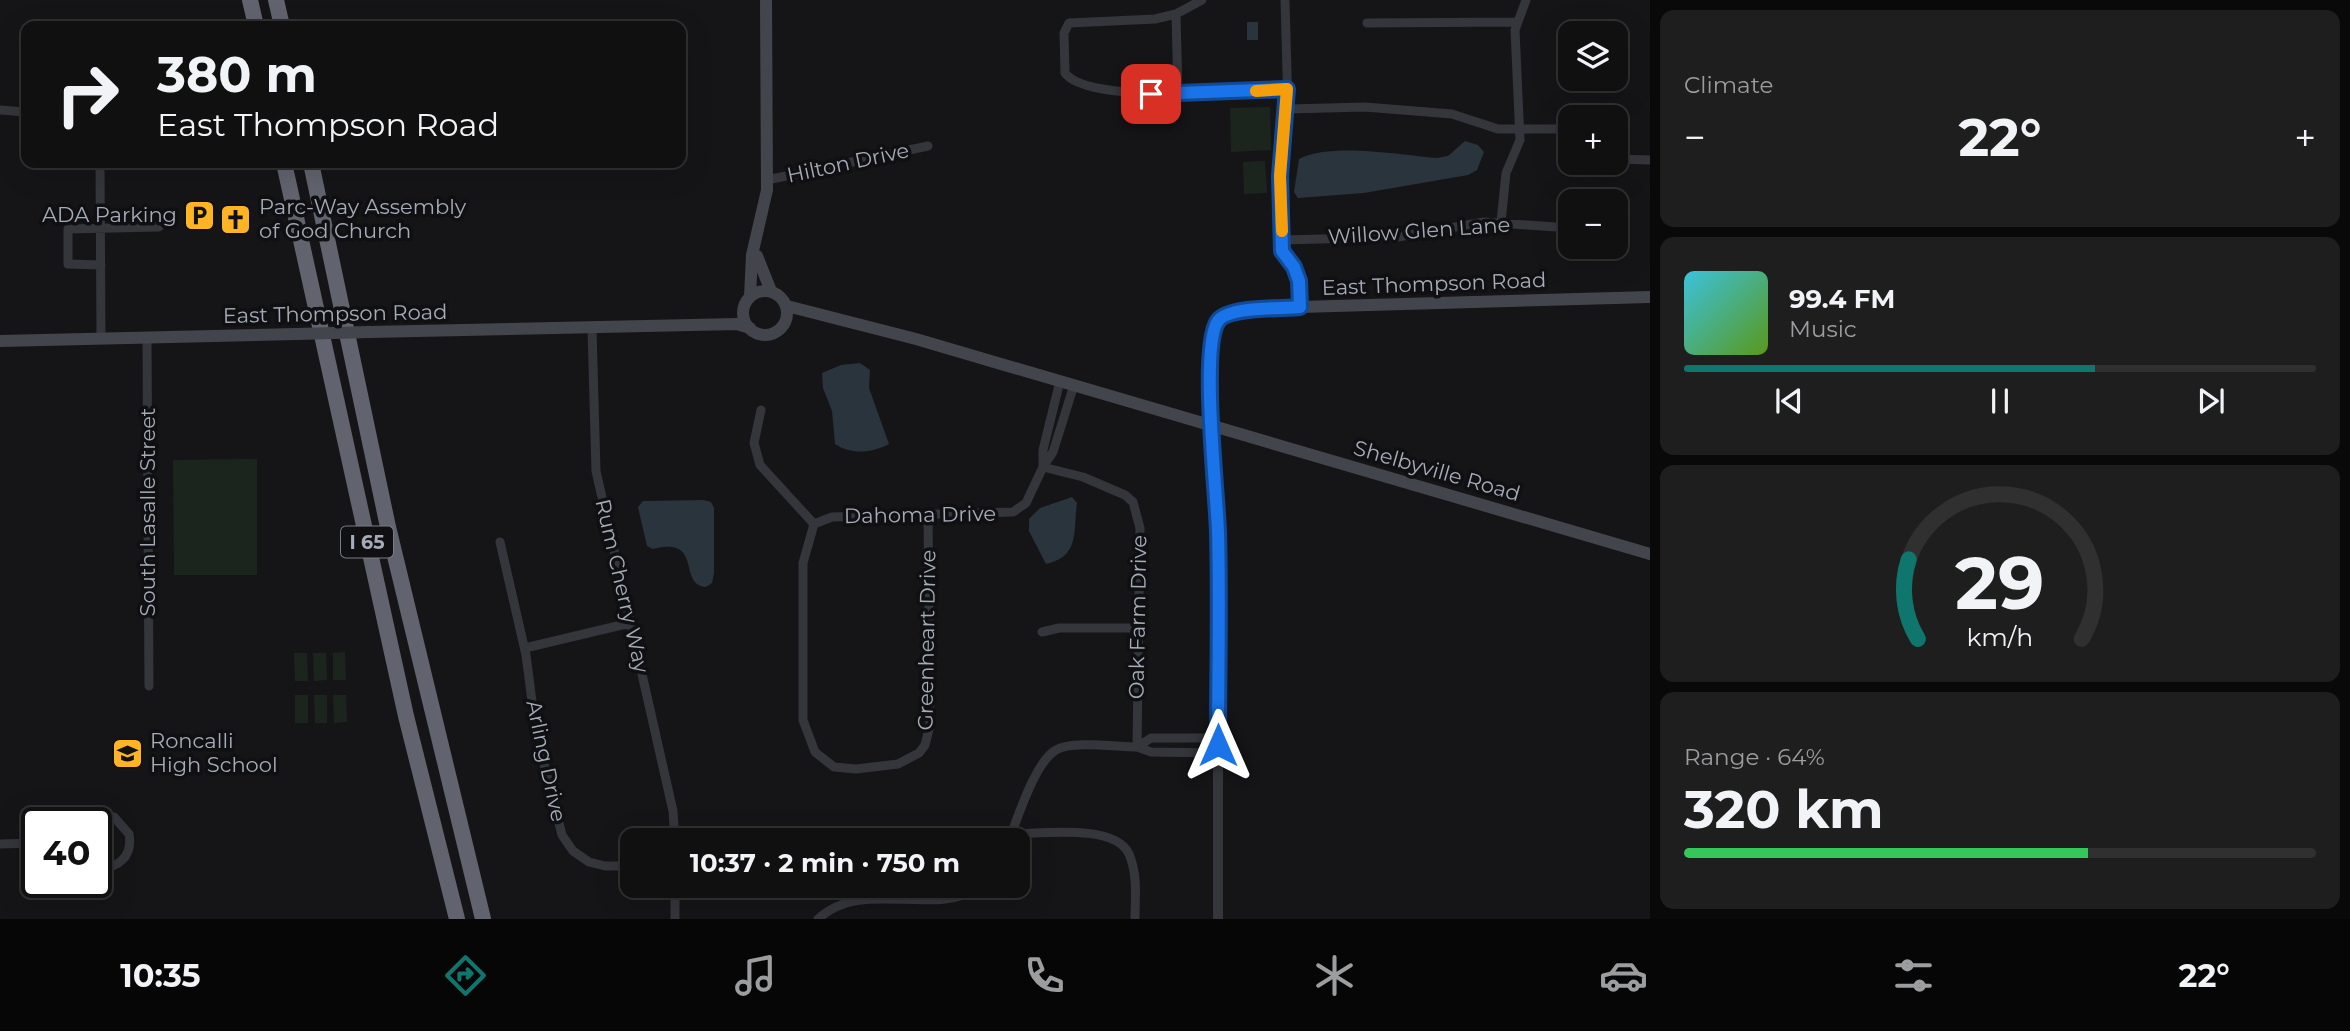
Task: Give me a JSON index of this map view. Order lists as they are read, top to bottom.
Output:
{
  "streets": {
    "highway": ["I 65"],
    "main road": ["East Thompson Road", "Shelbyville Road"],
    "street": [
      "Hilton Drive",
      "Willow Glen Lane",
      "South Lasalle Street",
      "Dahoma Drive",
      "Rum Cherry Way",
      "Oak Farm Drive",
      "Greenheart Drive",
      "Arling Drive"
    ]
  },
  "crossings": [
    ["East Thompson Road", "Shelbyville Road"],
    ["East Thompson Road", "South Lasalle Street"],
    ["East Thompson Road", "Rum Cherry Way"],
    ["Dahoma Drive", "Oak Farm Drive"],
    ["Dahoma Drive", "Greenheart Drive"]
  ],
  "places": {
    "parking": ["ADA Parking"],
    "church": ["Parc-Way Assembly of God Church"],
    "school or university": ["Roncalli High School"]
  },
  "page": {
    "tile": [
      "Climate",
      ["Range · 64%", "320 km"]
    ],
    "map_buttons": ["+", "−"],
    "turn": ["380 m", "East Thompson Road"],
    "heat": ["−", "22°", "+"],
    "song": ["99.4 FM", "Music"],
    "limit": "40",
    "trip": "10:37 · 2 min · 750 m",
    "tabs": ["10:35", "22°"],
    "gauge": ["29", "km/h"]
  }
}
